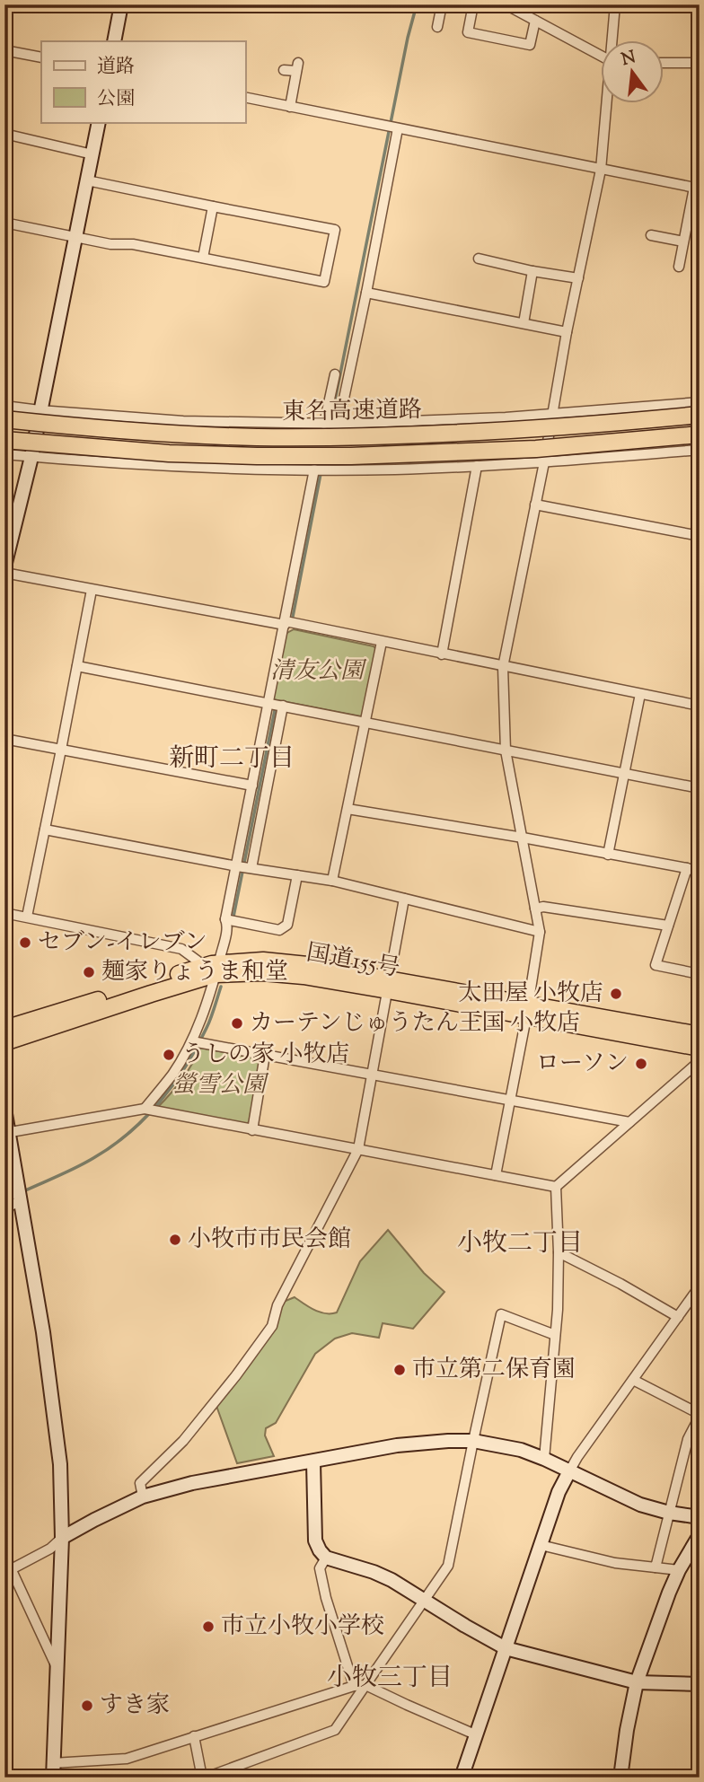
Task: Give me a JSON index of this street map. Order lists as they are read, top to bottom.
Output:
{
  "streets": {
    "highway": ["東名高速道路", "国道155号"]
  },
  "districts": ["新町二丁目", "小牧二丁目", "小牧三丁目"],
  "parks": ["清友公園", "螢雪公園"],
  "places": [
    "セブン-イレブン",
    "麺家りょうま和堂",
    "太田屋 小牧店",
    "カーテンじゅうたん王国 小牧店",
    "うしの家 小牧店",
    "ローソン",
    "小牧市市民会館",
    "市立第二保育園",
    "市立小牧小学校",
    "すき家"
  ],
  "legend": ["道路", "公園"],
  "north": "top"
}
